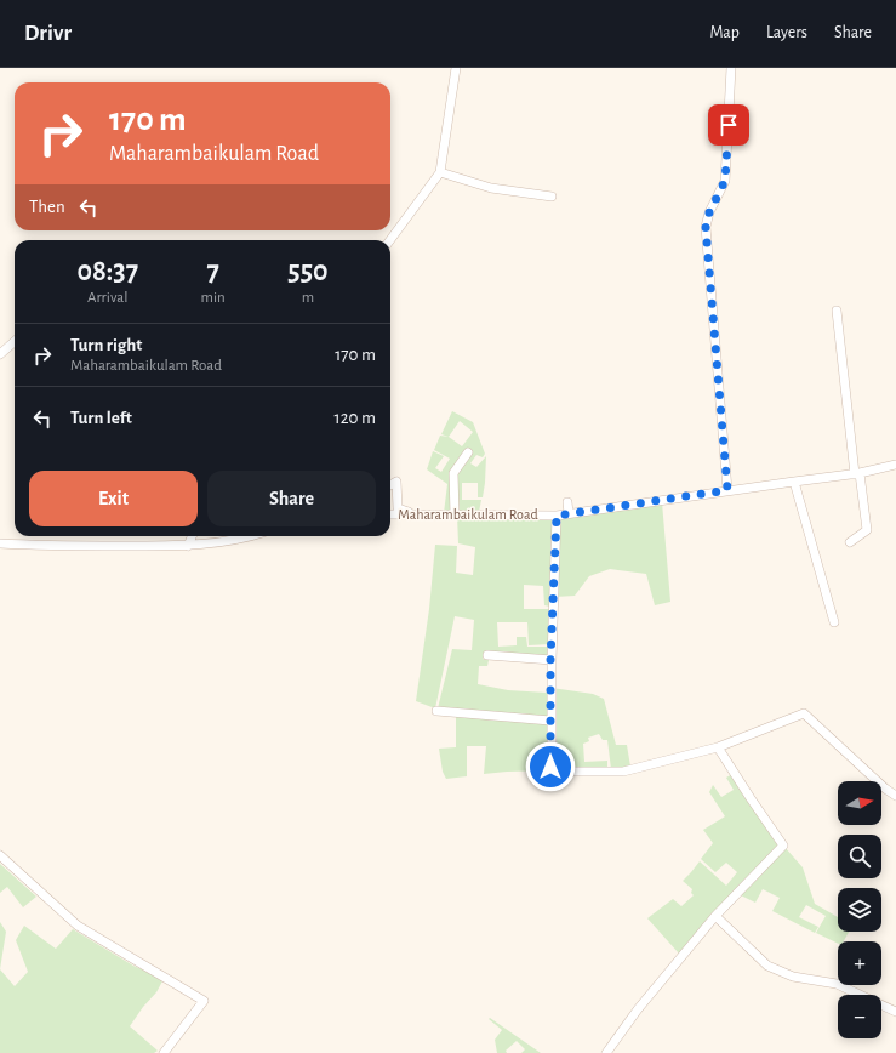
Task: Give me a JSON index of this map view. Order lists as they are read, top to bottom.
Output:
{
  "streets": {
    "street": ["Maharambaikulam Road"]
  },
  "north": "right",
  "page": {
    "header": "Drivr",
    "nav": ["Map", "Layers", "Share"],
    "turn": ["170 m", "Maharambaikulam Road"],
    "then": "Then",
    "eta": [
      "08:37",
      "Arrival",
      "7",
      "min",
      "550",
      "m"
    ],
    "list": [
      {
        "name": "Turn right",
        "note": "Maharambaikulam Road",
        "value": "170 m"
      },
      {
        "name": "Turn left",
        "value": "120 m"
      }
    ],
    "buttons": ["Exit", "Share"],
    "map_buttons": ["+", "−"]
  }
}
